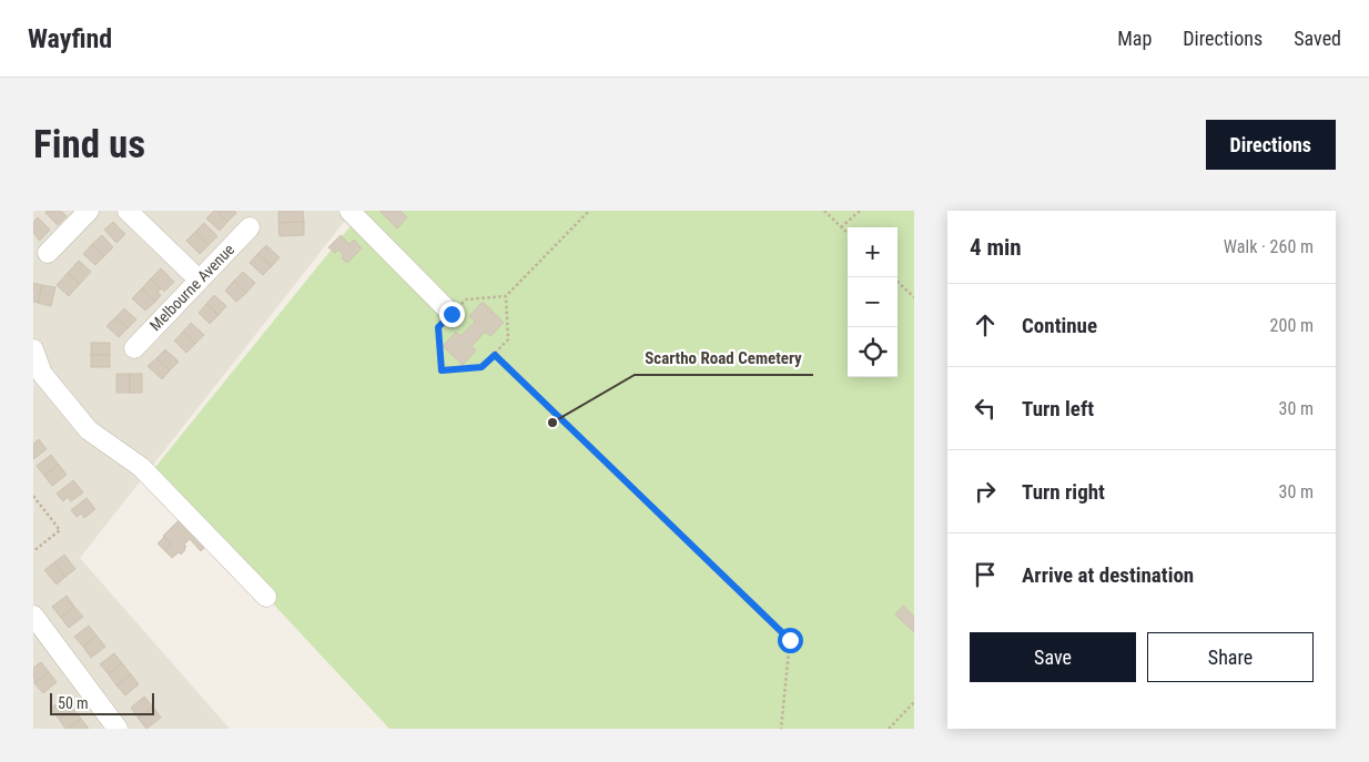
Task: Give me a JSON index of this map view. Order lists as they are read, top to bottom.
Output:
{
  "streets": {
    "street": ["Melbourne Avenue"]
  },
  "places": ["Scartho Road Cemetery"],
  "scale_bar": "50 m",
  "page": {
    "header": "Wayfind",
    "nav": ["Map", "Directions", "Saved"],
    "buttons": [
      "Directions",
      ["Save", "Share"]
    ],
    "title": "Find us",
    "heading": ["4 min", "Walk · 260 m"],
    "map_buttons": ["+", "−"],
    "list": [
      ["Continue", "200 m"],
      ["Turn left", "30 m"],
      ["Turn right", "30 m"],
      "Arrive at destination"
    ],
    "scale": "50 m"
  }
}
